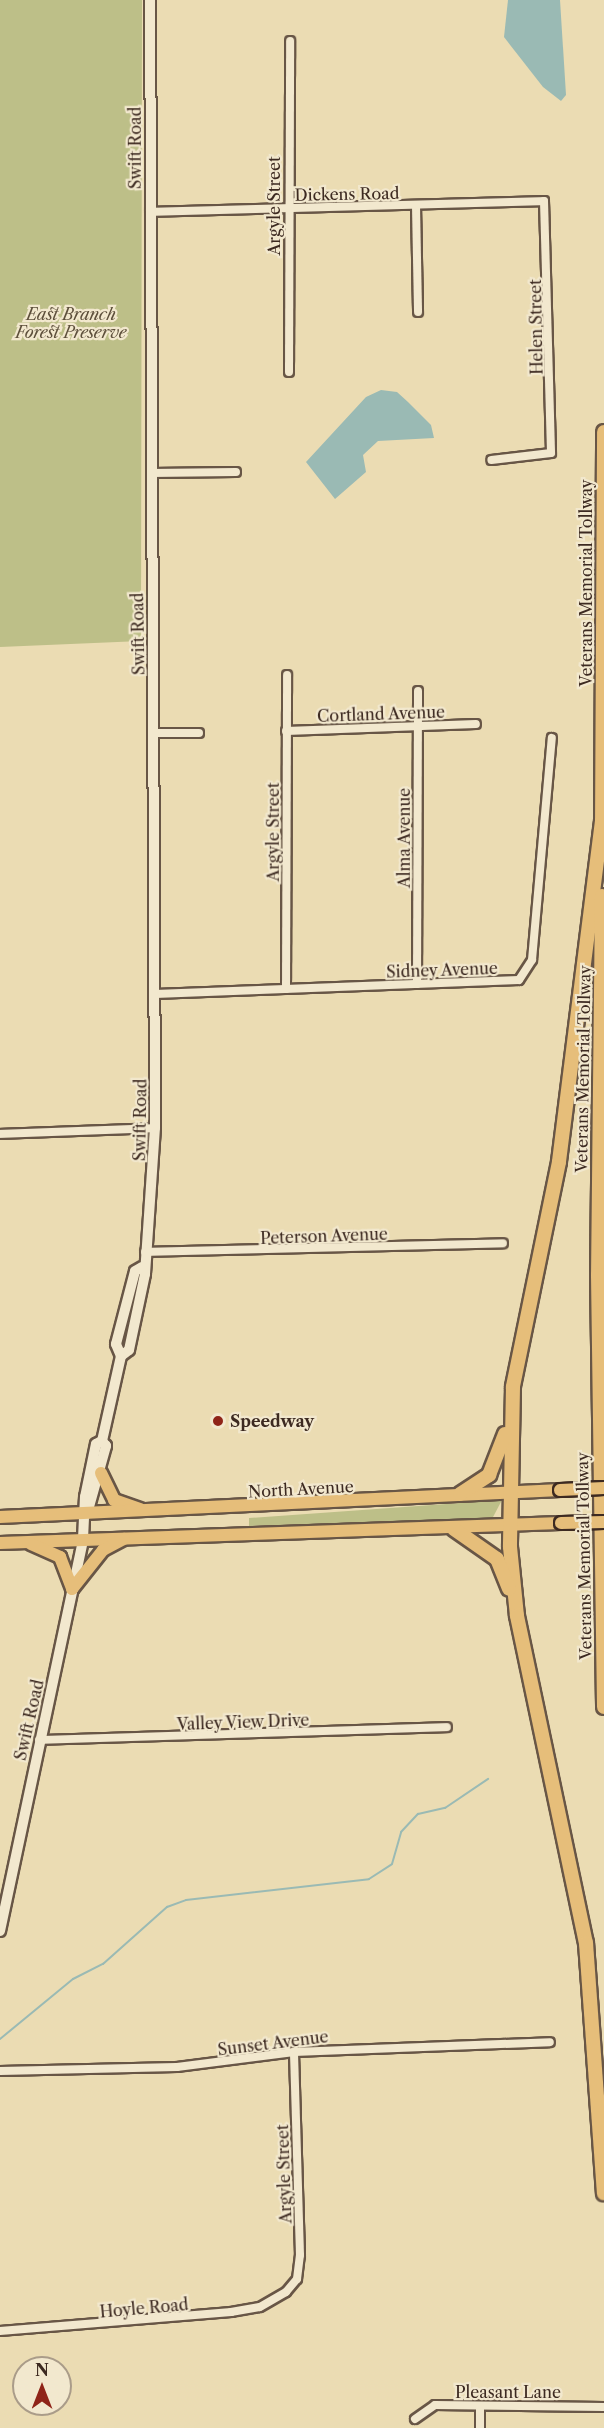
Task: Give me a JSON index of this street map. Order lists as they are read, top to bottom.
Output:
{
  "streets": {
    "highway": ["Veterans Memorial Tollway"],
    "main road": ["North Avenue"],
    "street": [
      "Swift Road",
      "Dickens Road",
      "Argyle Street",
      "Helen Street",
      "Cortland Avenue",
      "Alma Avenue",
      "Sidney Avenue",
      "Peterson Avenue",
      "Valley View Drive",
      "Sunset Avenue",
      "Hoyle Road",
      "Pleasant Lane"
    ]
  },
  "crossings": [
    ["Swift Road", "Dickens Road"],
    ["Swift Road", "Sidney Avenue"],
    ["Swift Road", "Peterson Avenue"],
    ["Swift Road", "North Avenue"],
    ["Swift Road", "Valley View Drive"],
    ["Dickens Road", "Argyle Street"],
    ["Dickens Road", "Helen Street"],
    ["Argyle Street", "Cortland Avenue"],
    ["Argyle Street", "Sidney Avenue"],
    ["Argyle Street", "Sunset Avenue"],
    ["Argyle Street", "Hoyle Road"],
    ["Cortland Avenue", "Alma Avenue"],
    ["Alma Avenue", "Sidney Avenue"]
  ],
  "parks": ["East Branch Forest Preserve"],
  "places": ["Speedway"],
  "north": "top"
}
